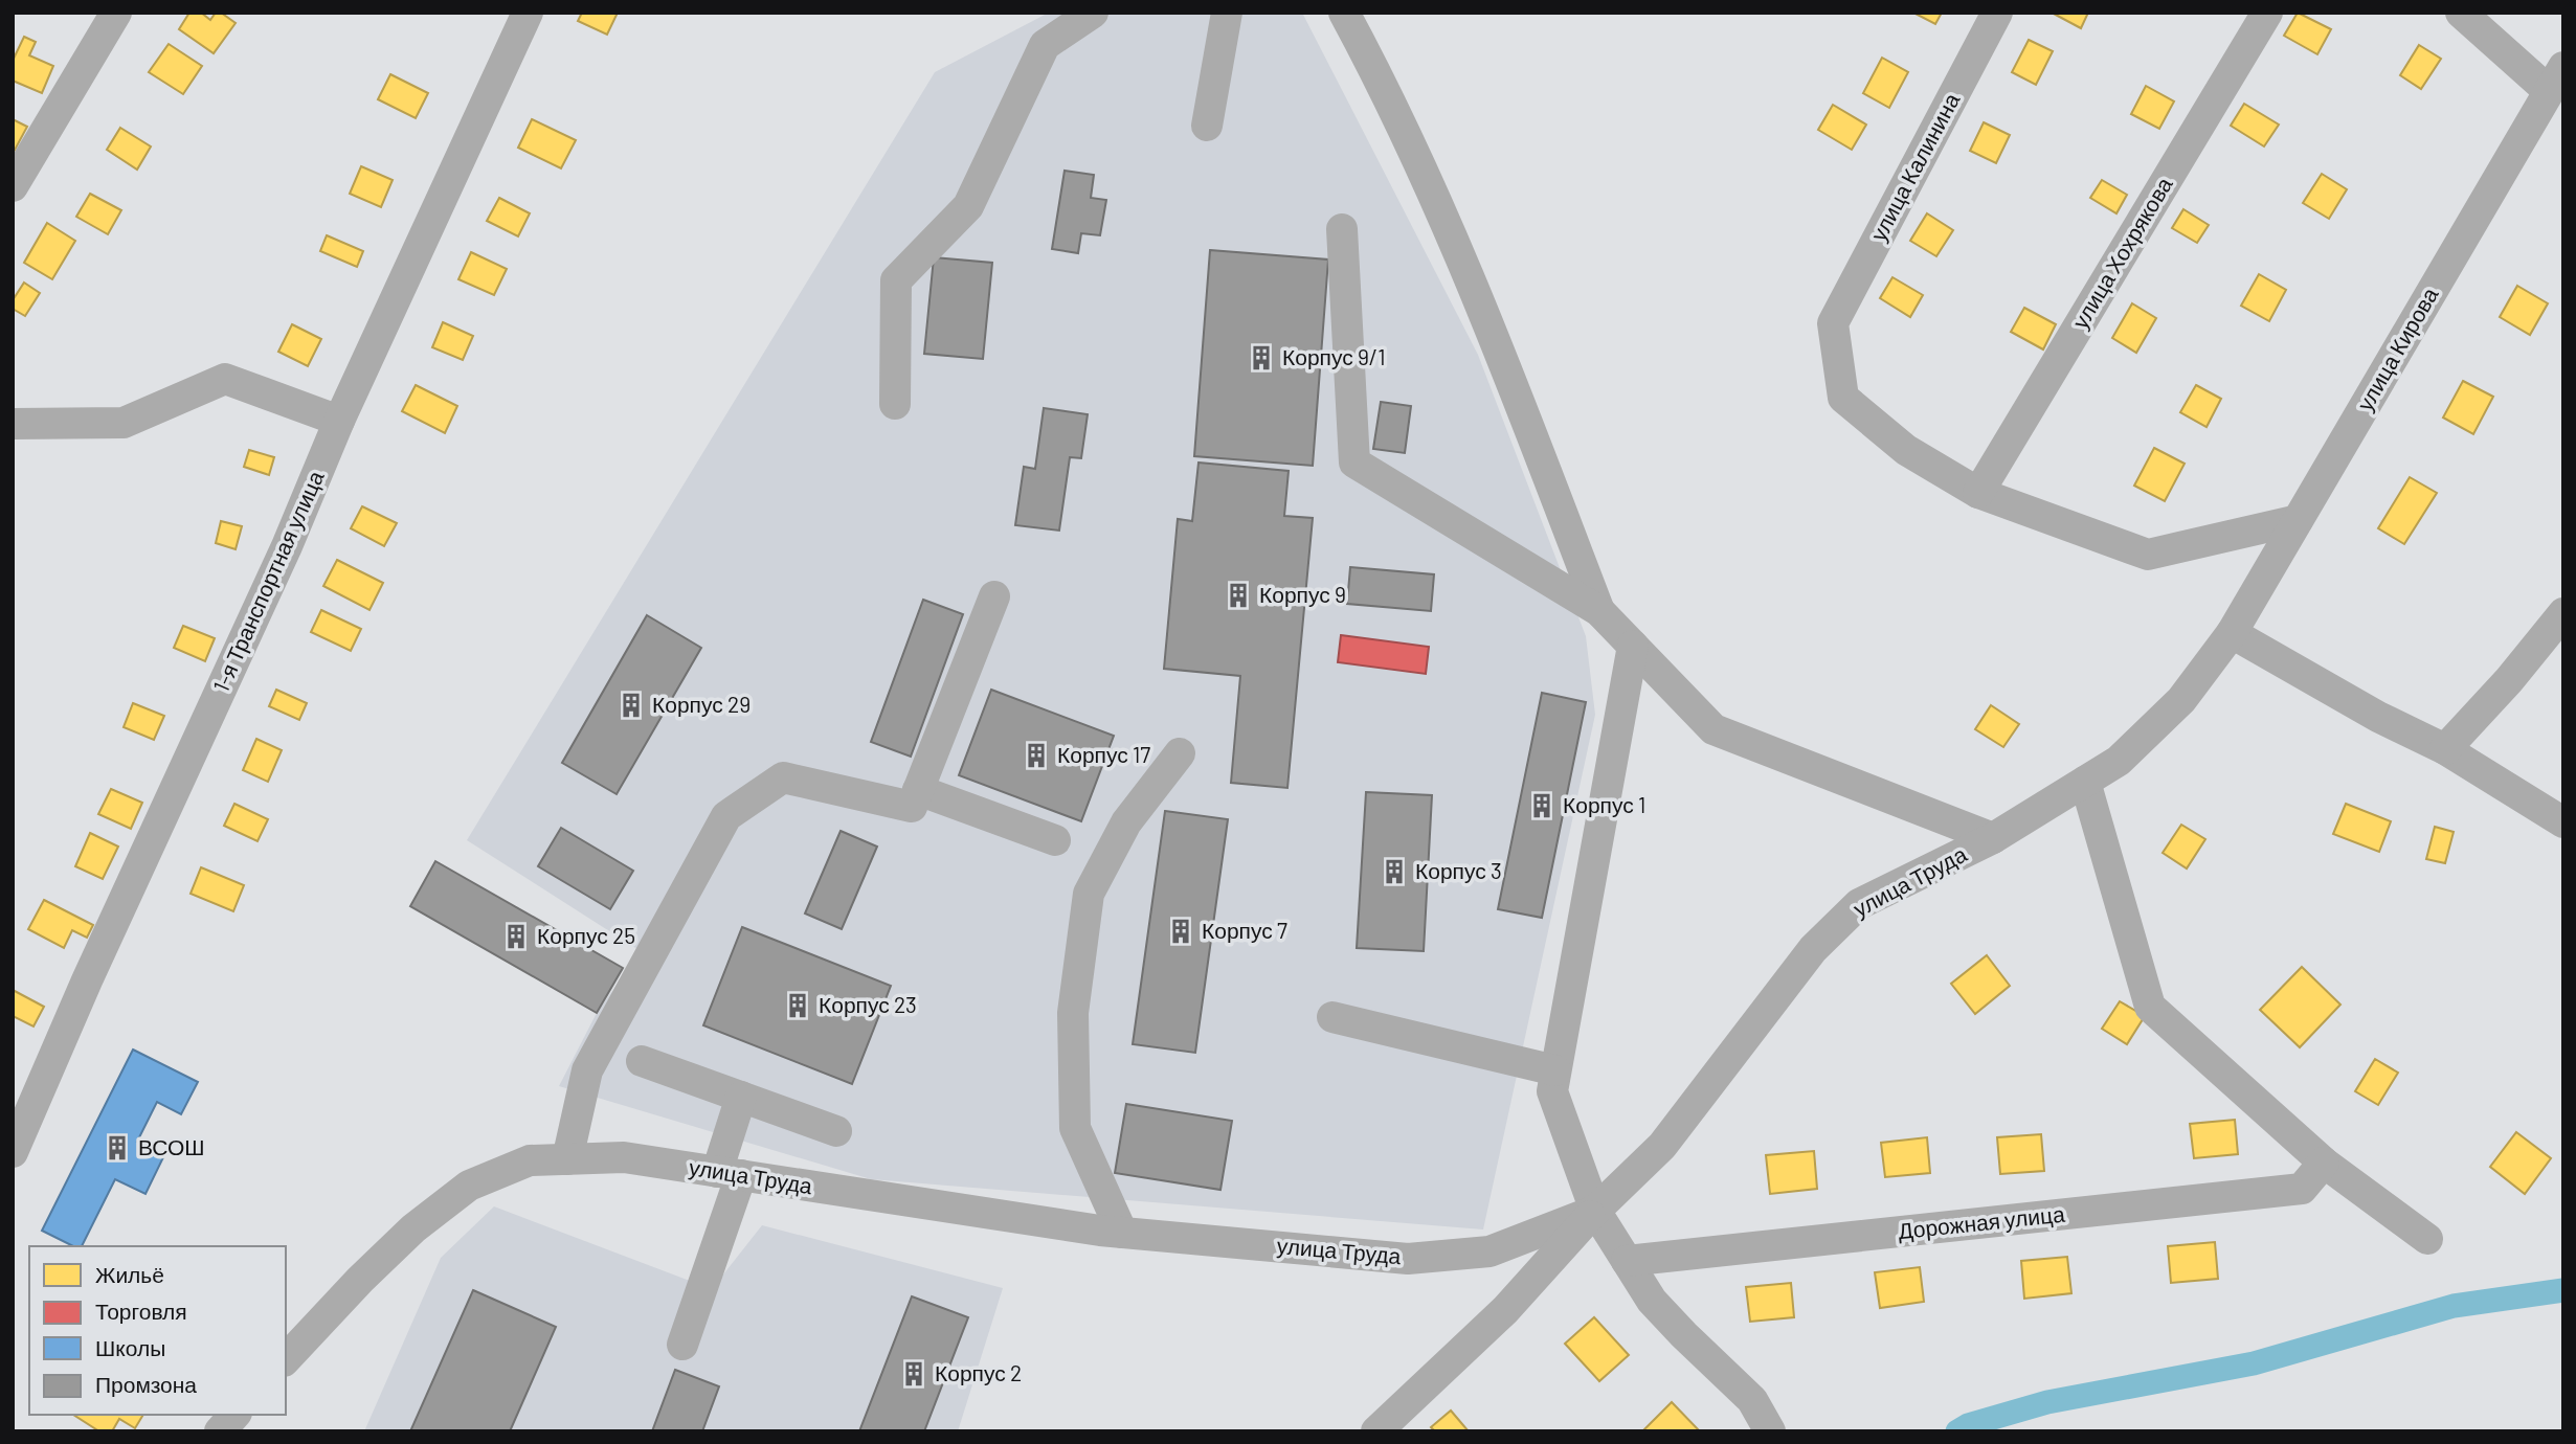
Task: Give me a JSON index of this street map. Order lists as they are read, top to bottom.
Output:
{
  "streets": {
    "street": [
      "улица Калинина",
      "улица Хохрякова",
      "улица Кирова",
      "1-я Транспортная улица",
      "улица Труда",
      "Дорожная улица"
    ]
  },
  "crossings": [
    ["улица Калинина", "улица Хохрякова"],
    ["улица Кирова", "улица Труда"]
  ],
  "places": {
    "building": [
      "Корпус 9/1",
      "Корпус 9",
      "Корпус 29",
      "Корпус 17",
      "Корпус 1",
      "Корпус 3",
      "Корпус 7",
      "Корпус 25",
      "Корпус 23",
      "ВСОШ",
      "Корпус 2"
    ]
  },
  "legend": [
    "Жильё",
    "Торговля",
    "Школы",
    "Промзона"
  ]
}
